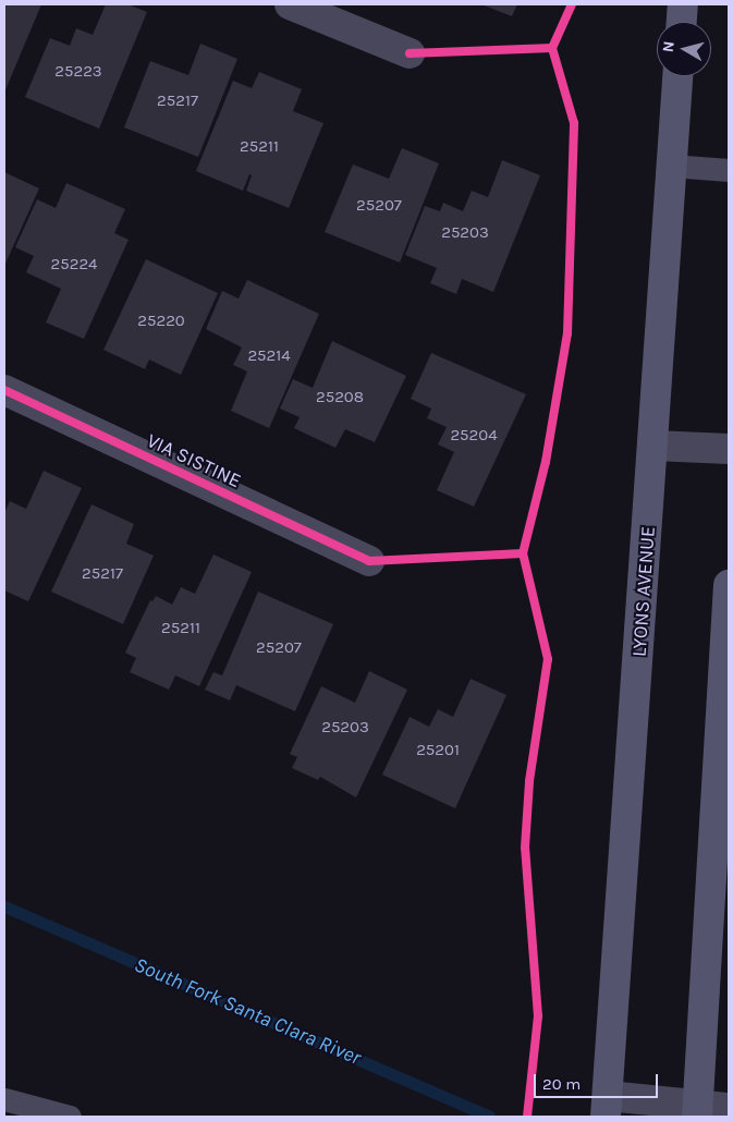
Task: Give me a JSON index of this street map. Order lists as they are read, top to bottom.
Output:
{
  "streets": {
    "main road": ["LYONS AVENUE"],
    "street": ["VIA SISTINE"]
  },
  "water": ["South Fork Santa Clara River"],
  "house_numbers": [
    "25223",
    "25217",
    "25211",
    "25207",
    "25203",
    "25224",
    "25220",
    "25214",
    "25208",
    "25204",
    "25217",
    "25211",
    "25207",
    "25203",
    "25201"
  ],
  "scale_bar": "20 m",
  "north": "left"
}
